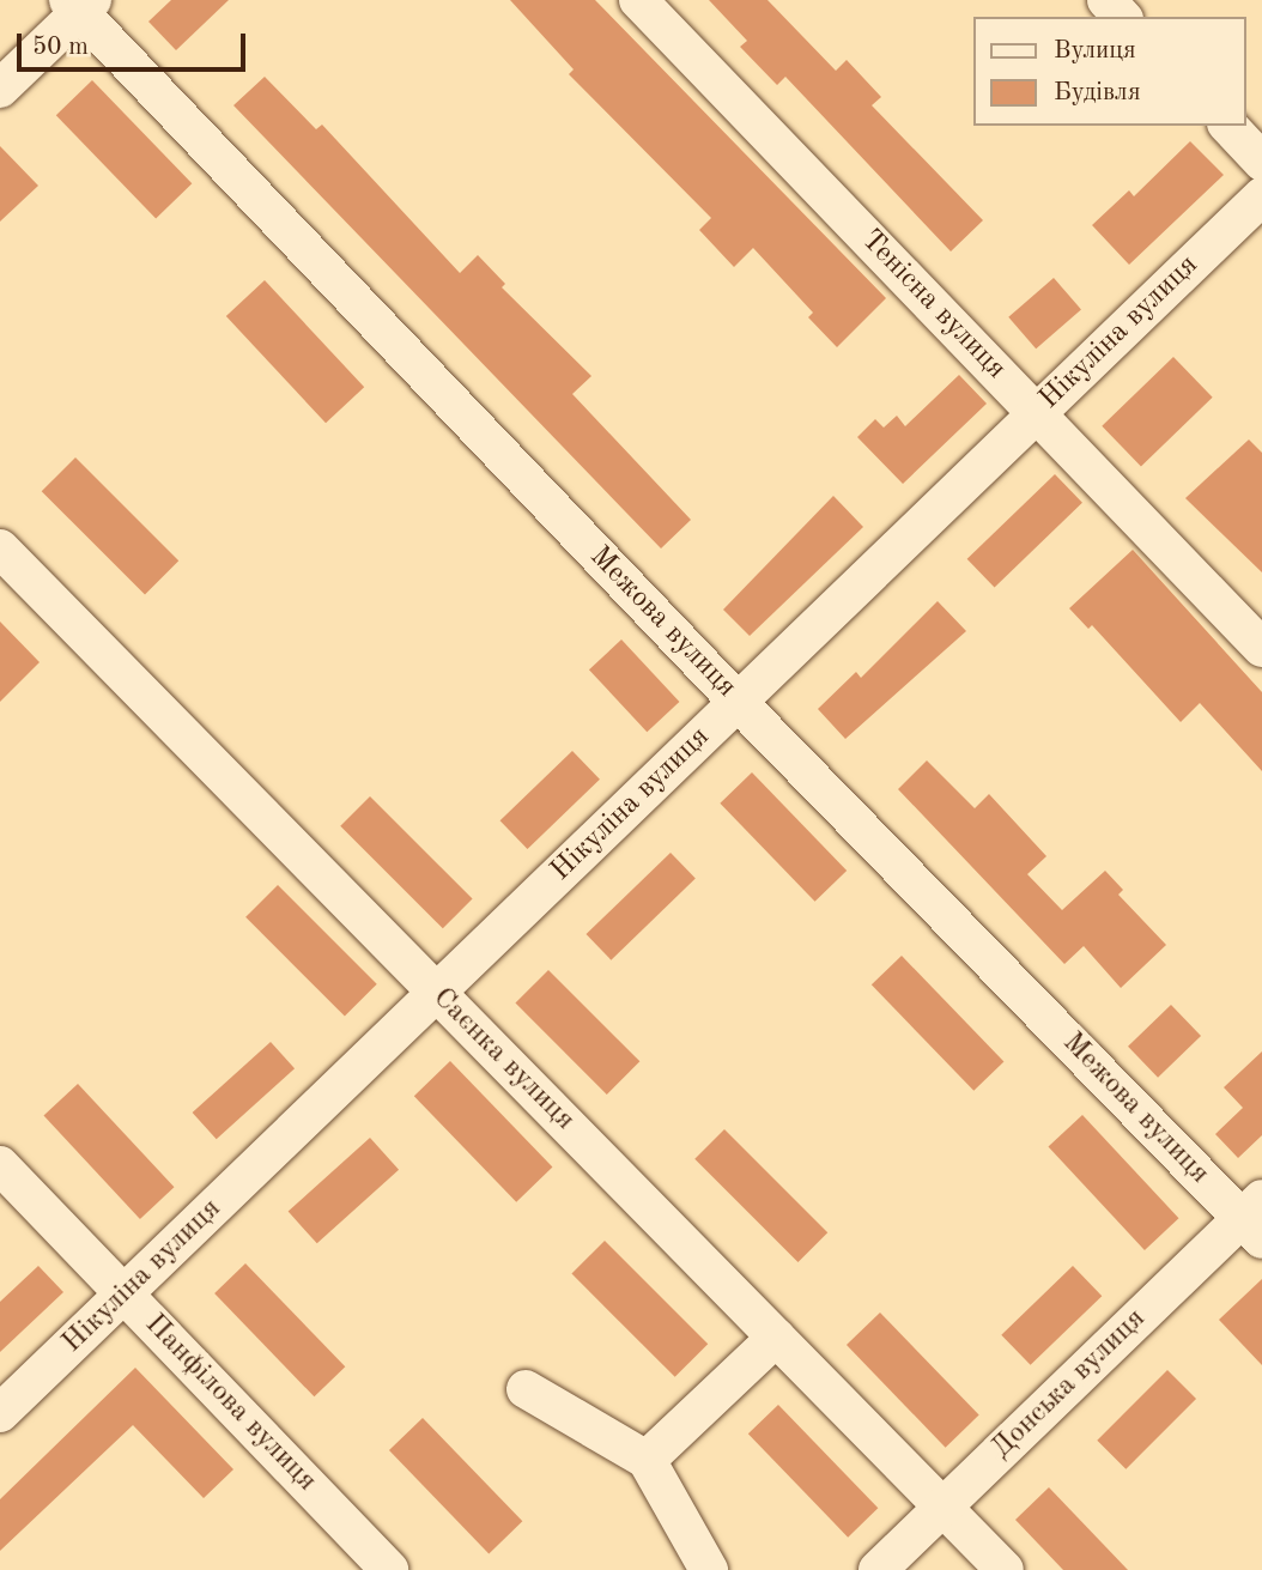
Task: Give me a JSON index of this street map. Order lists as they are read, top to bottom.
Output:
{
  "streets": {
    "street": [
      "Тенісна вулиця",
      "Нікуліна вулиця",
      "Межова вулиця",
      "Саєнка вулиця",
      "Донська вулиця",
      "Панфілова вулиця"
    ]
  },
  "crossings": [
    ["Тенісна вулиця", "Нікуліна вулиця"],
    ["Нікуліна вулиця", "Межова вулиця"],
    ["Нікуліна вулиця", "Саєнка вулиця"],
    ["Нікуліна вулиця", "Панфілова вулиця"],
    ["Межова вулиця", "Донська вулиця"],
    ["Саєнка вулиця", "Донська вулиця"]
  ],
  "legend": ["Вулиця", "Будівля"],
  "scale_bar": "50 m"
}
